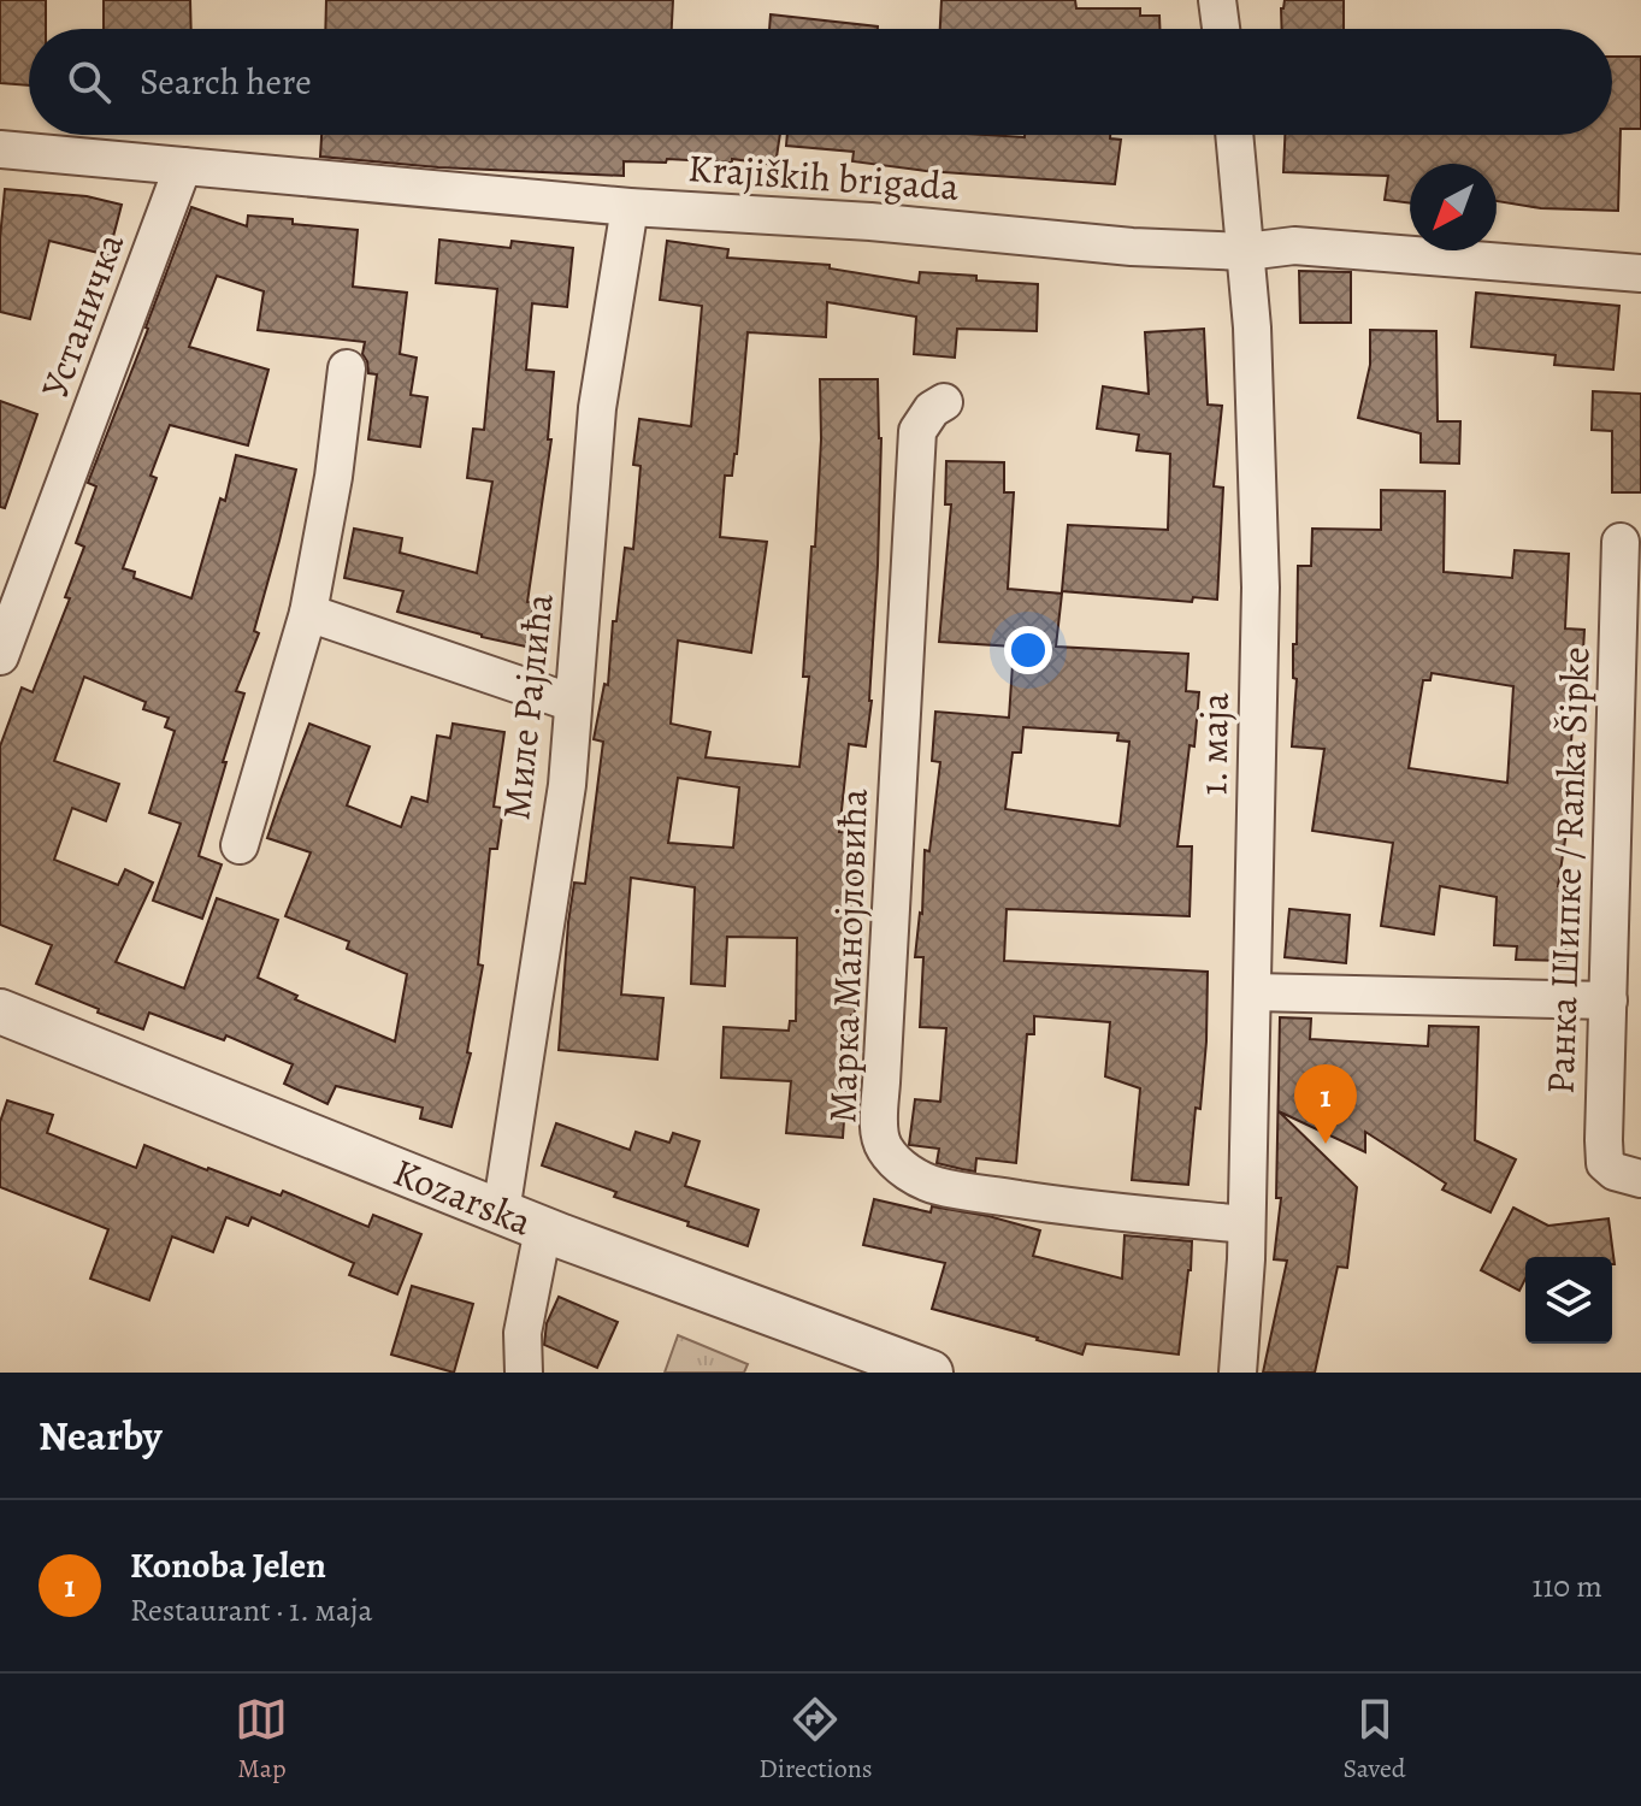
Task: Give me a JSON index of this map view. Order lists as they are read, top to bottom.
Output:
{
  "streets": {
    "street": [
      "Krajiških brigada",
      "Устаничка",
      "Миле Рајлића",
      "1. маја",
      "Ранка Шипке / Ranka Šipke",
      "Марка Манојловића",
      "Kozarska"
    ]
  },
  "crossings": [
    ["Krajiških brigada", "Устаничка"],
    ["Krajiških brigada", "Миле Рајлића"],
    ["Krajiških brigada", "1. маја"],
    ["Миле Рајлића", "Kozarska"],
    ["1. маја", "Марка Манојловића"]
  ],
  "north": "bottom left",
  "page": {
    "search": "Search here",
    "pins": "1",
    "heading": "Nearby",
    "list": [
      {
        "mark": "1",
        "name": "Konoba Jelen",
        "note": "Restaurant · 1. маја",
        "value": "110 m"
      }
    ],
    "nav": ["Map", "Directions", "Saved"]
  }
}
